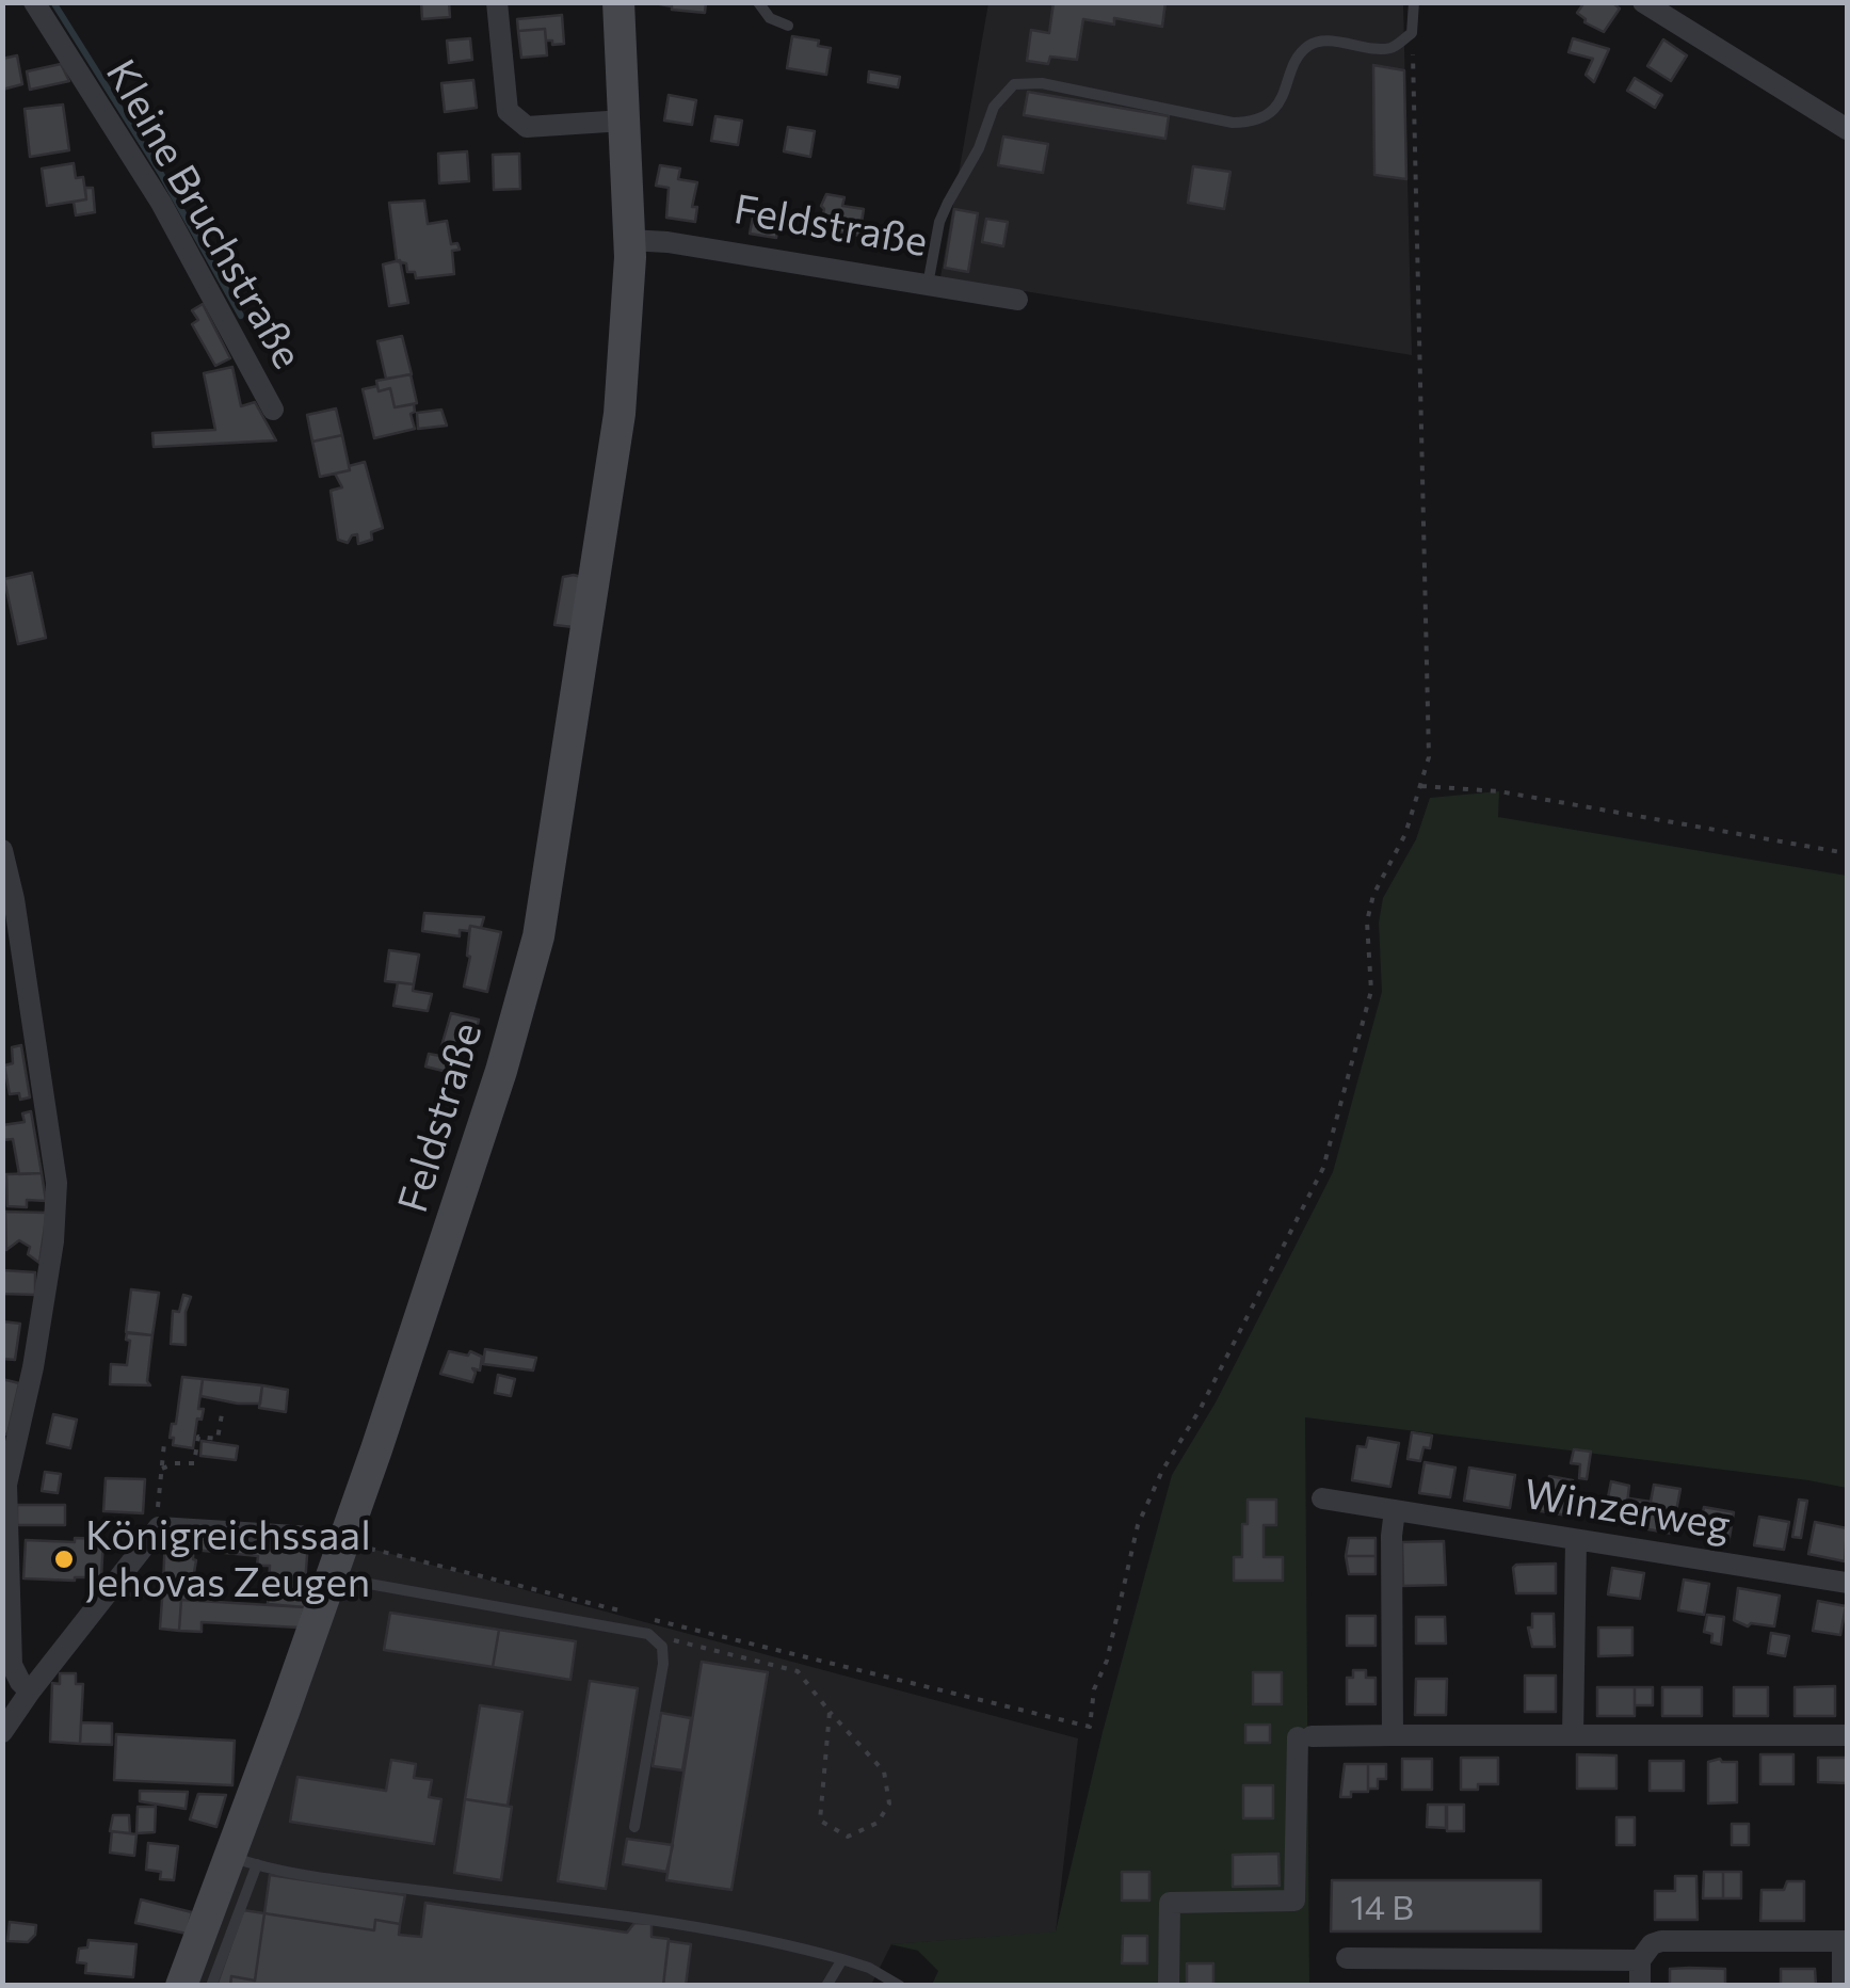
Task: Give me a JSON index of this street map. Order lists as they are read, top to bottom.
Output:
{
  "streets": {
    "street": ["Kleine Bruchstraße", "Feldstraße", "Winzerweg"]
  },
  "places": ["Königreichssaal Jehovas Zeugen"],
  "house_numbers": ["14 B"]
}
